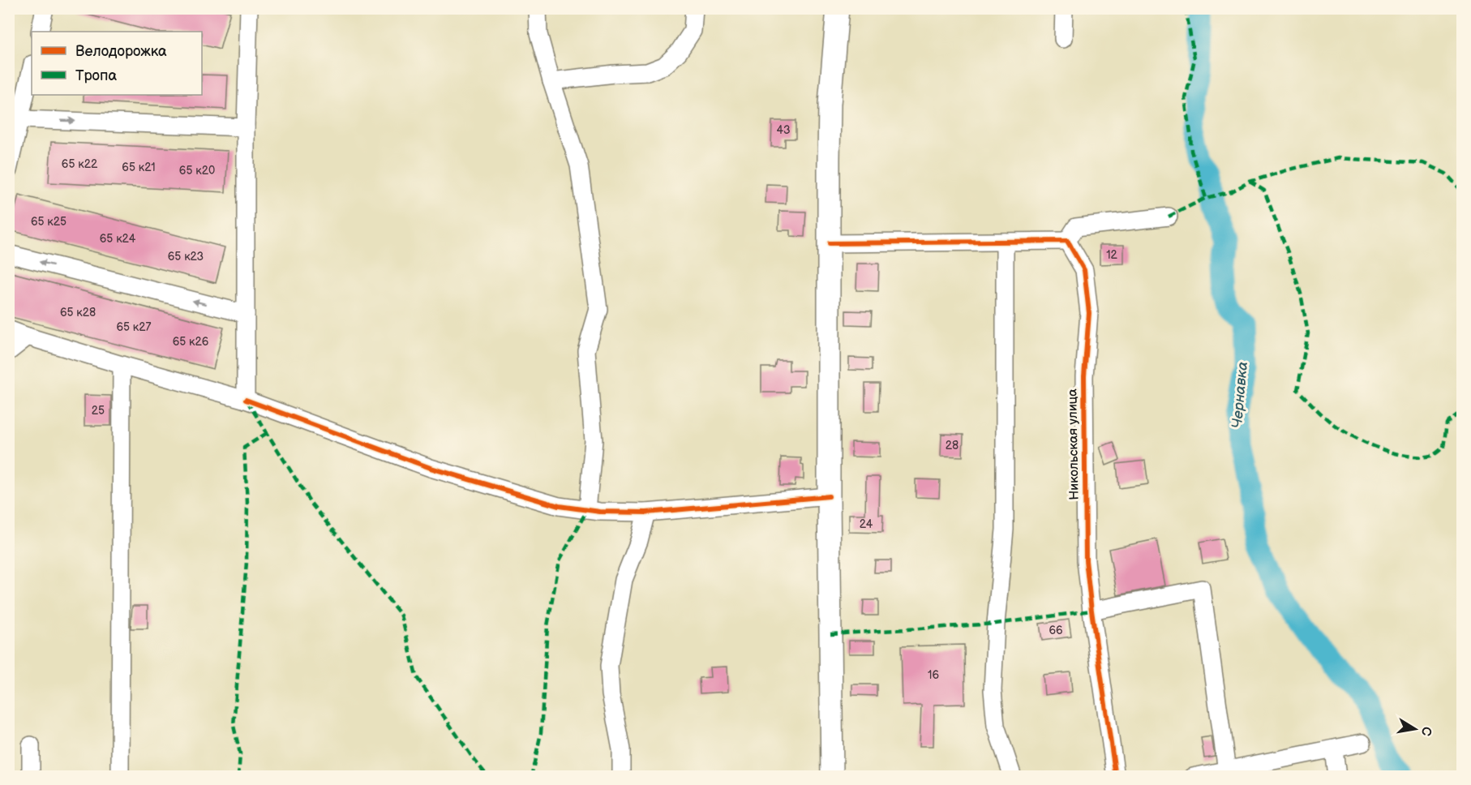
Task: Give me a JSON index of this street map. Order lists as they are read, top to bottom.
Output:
{
  "streets": {
    "street": ["Никольская улица"]
  },
  "water": ["Чернавка"],
  "house_numbers": [
    "43",
    "65 к22",
    "65 к21",
    "65 к20",
    "65 к25",
    "65 к24",
    "12",
    "65 к23",
    "65 к28",
    "65 к27",
    "65 к26",
    "25",
    "28",
    "24",
    "66",
    "16"
  ],
  "legend": ["Велодорожка", "Тропа"],
  "north": "right"
}
